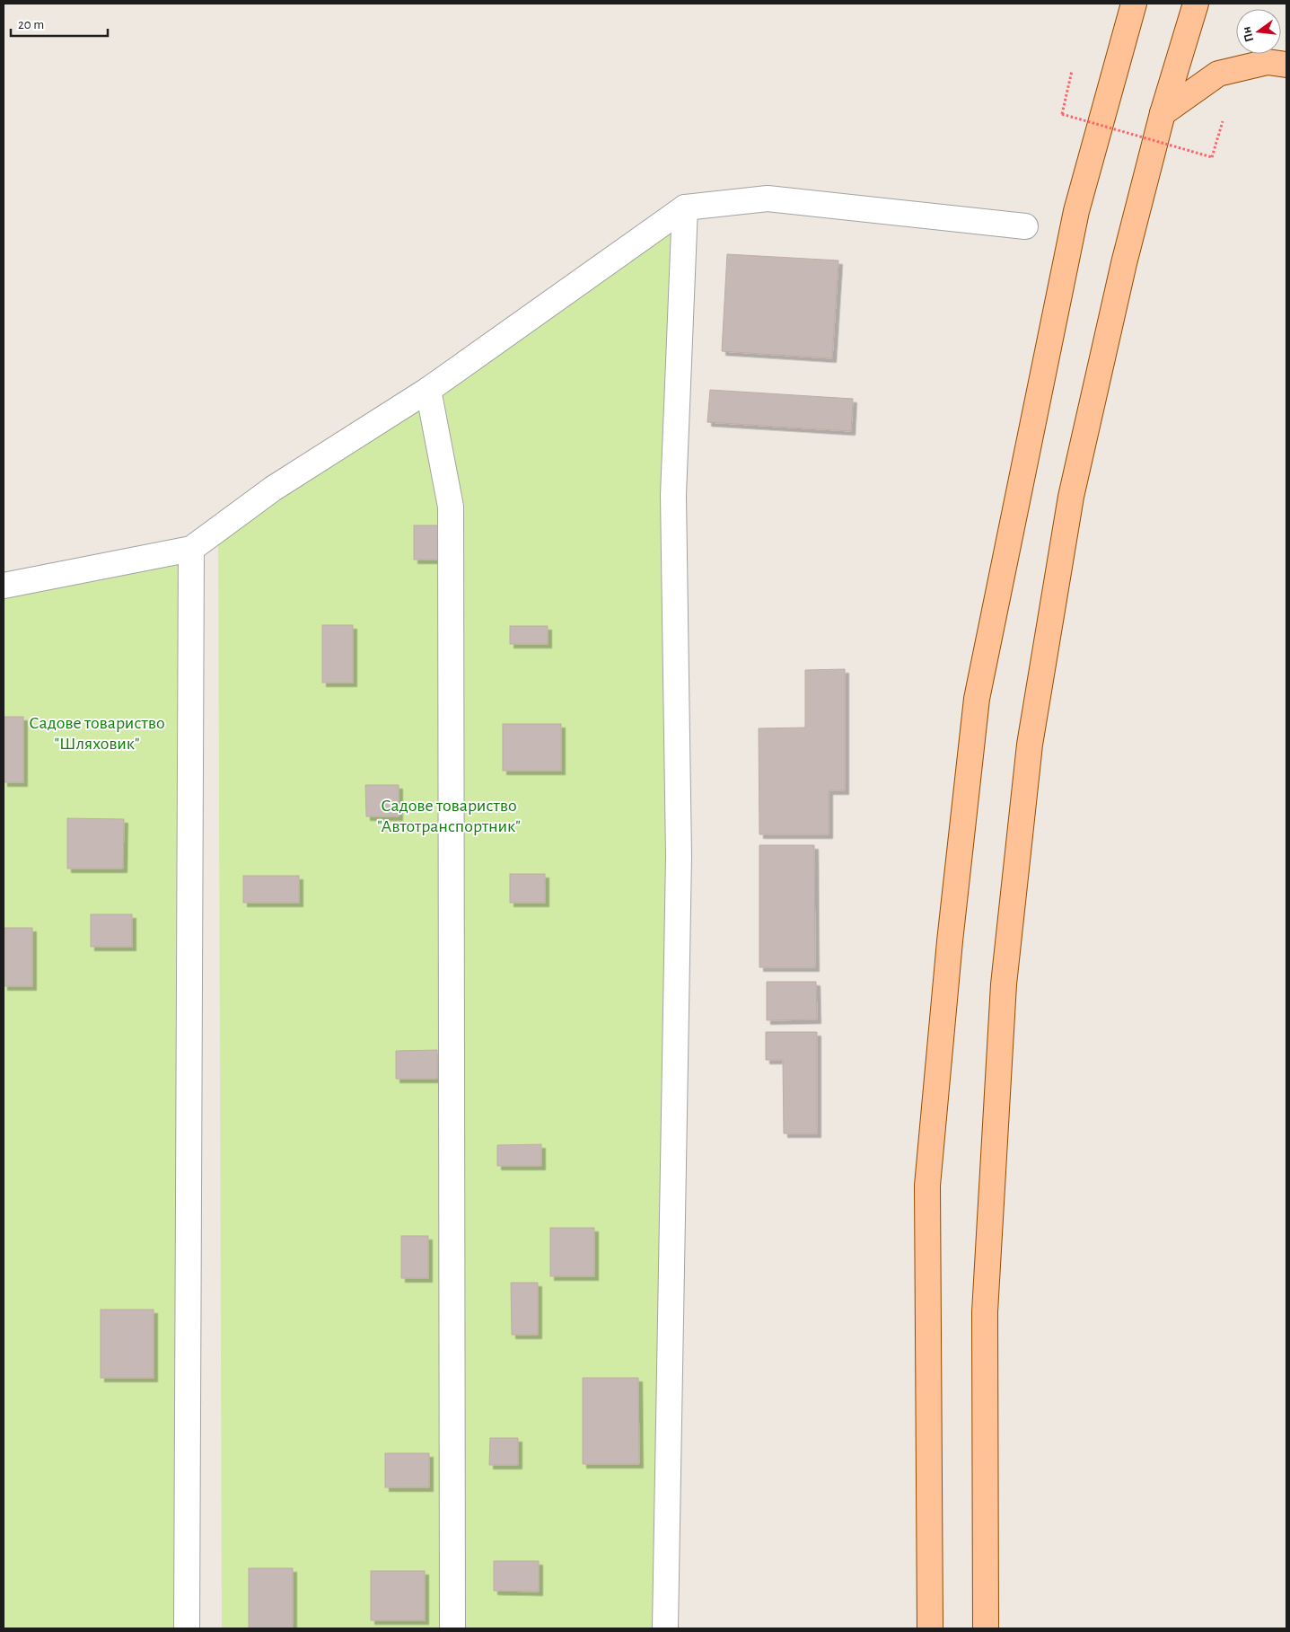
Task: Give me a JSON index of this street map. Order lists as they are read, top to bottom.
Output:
{
  "parks": ["Садове товариство \"Шляховик\"", "Садове товариство \"Автотранспортник\""],
  "scale_bar": "20 m",
  "north": "left"
}
